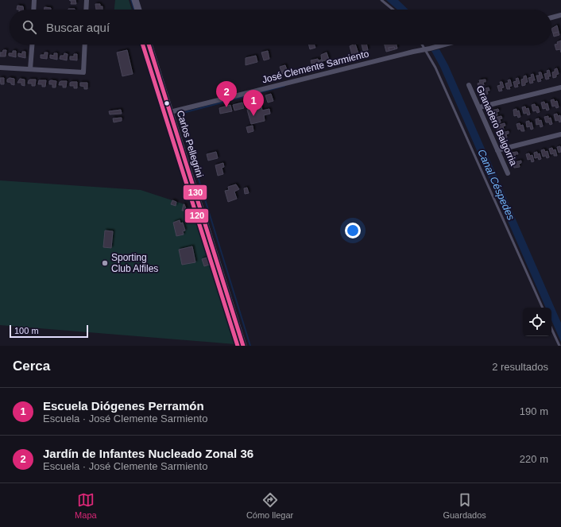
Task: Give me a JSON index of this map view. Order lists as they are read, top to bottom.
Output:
{
  "streets": {
    "main road": ["Carlos Pellegrini"],
    "street": ["José Clemente Sarmiento", "Granadero Baigorria"]
  },
  "crossings": [
    ["José Clemente Sarmiento", "Carlos Pellegrini"]
  ],
  "water": ["Canal Céspedes"],
  "places": ["Sporting Club Alfiles"],
  "lines": ["transit line 130", "transit line 120"],
  "scale_bar": "100 m",
  "page": {
    "search": "Buscar aquí",
    "pins": ["2", "1"],
    "scale": "100 m",
    "heading": ["Cerca", "2 resultados"],
    "list": [
      {
        "mark": "1",
        "name": "Escuela Diógenes Perramón",
        "note": "Escuela · José Clemente Sarmiento",
        "value": "190 m"
      },
      {
        "mark": "2",
        "name": "Jardín de Infantes Nucleado Zonal 36",
        "note": "Escuela · José Clemente Sarmiento",
        "value": "220 m"
      }
    ],
    "nav": ["Mapa", "Cómo llegar", "Guardados"]
  }
}
